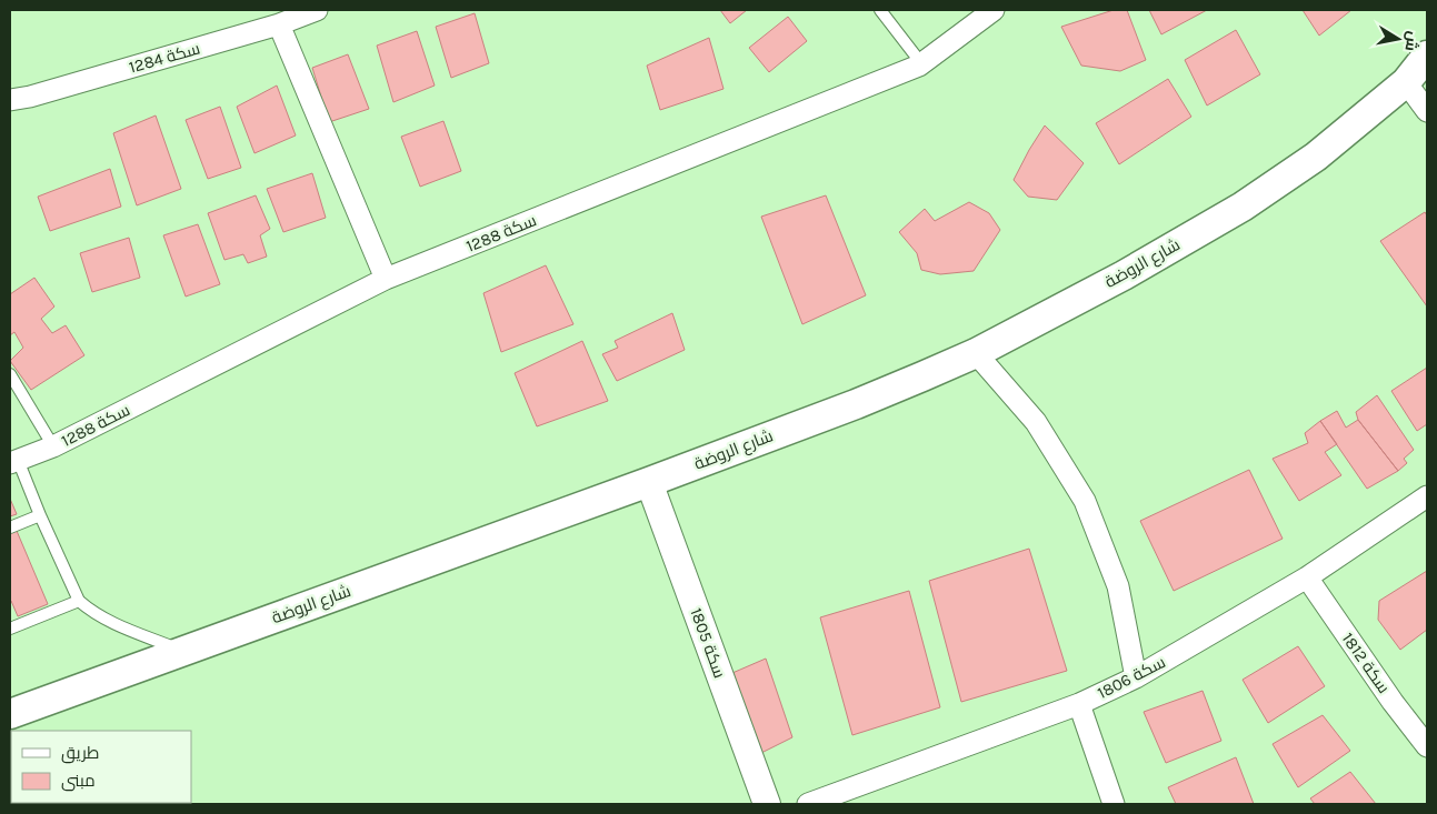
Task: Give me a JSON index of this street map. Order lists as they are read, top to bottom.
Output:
{
  "streets": {
    "main road": ["شارع الروضة"],
    "street": [
      "سكة 1284",
      "سكة 1288",
      "سكة 1805",
      "سكة 1812",
      "سكة 1806"
    ]
  },
  "crossings": [
    ["شارع الروضة", "سكة 1805"],
    ["سكة 1812", "سكة 1806"]
  ],
  "legend": ["طريق", "مبنى"],
  "north": "right"
}
